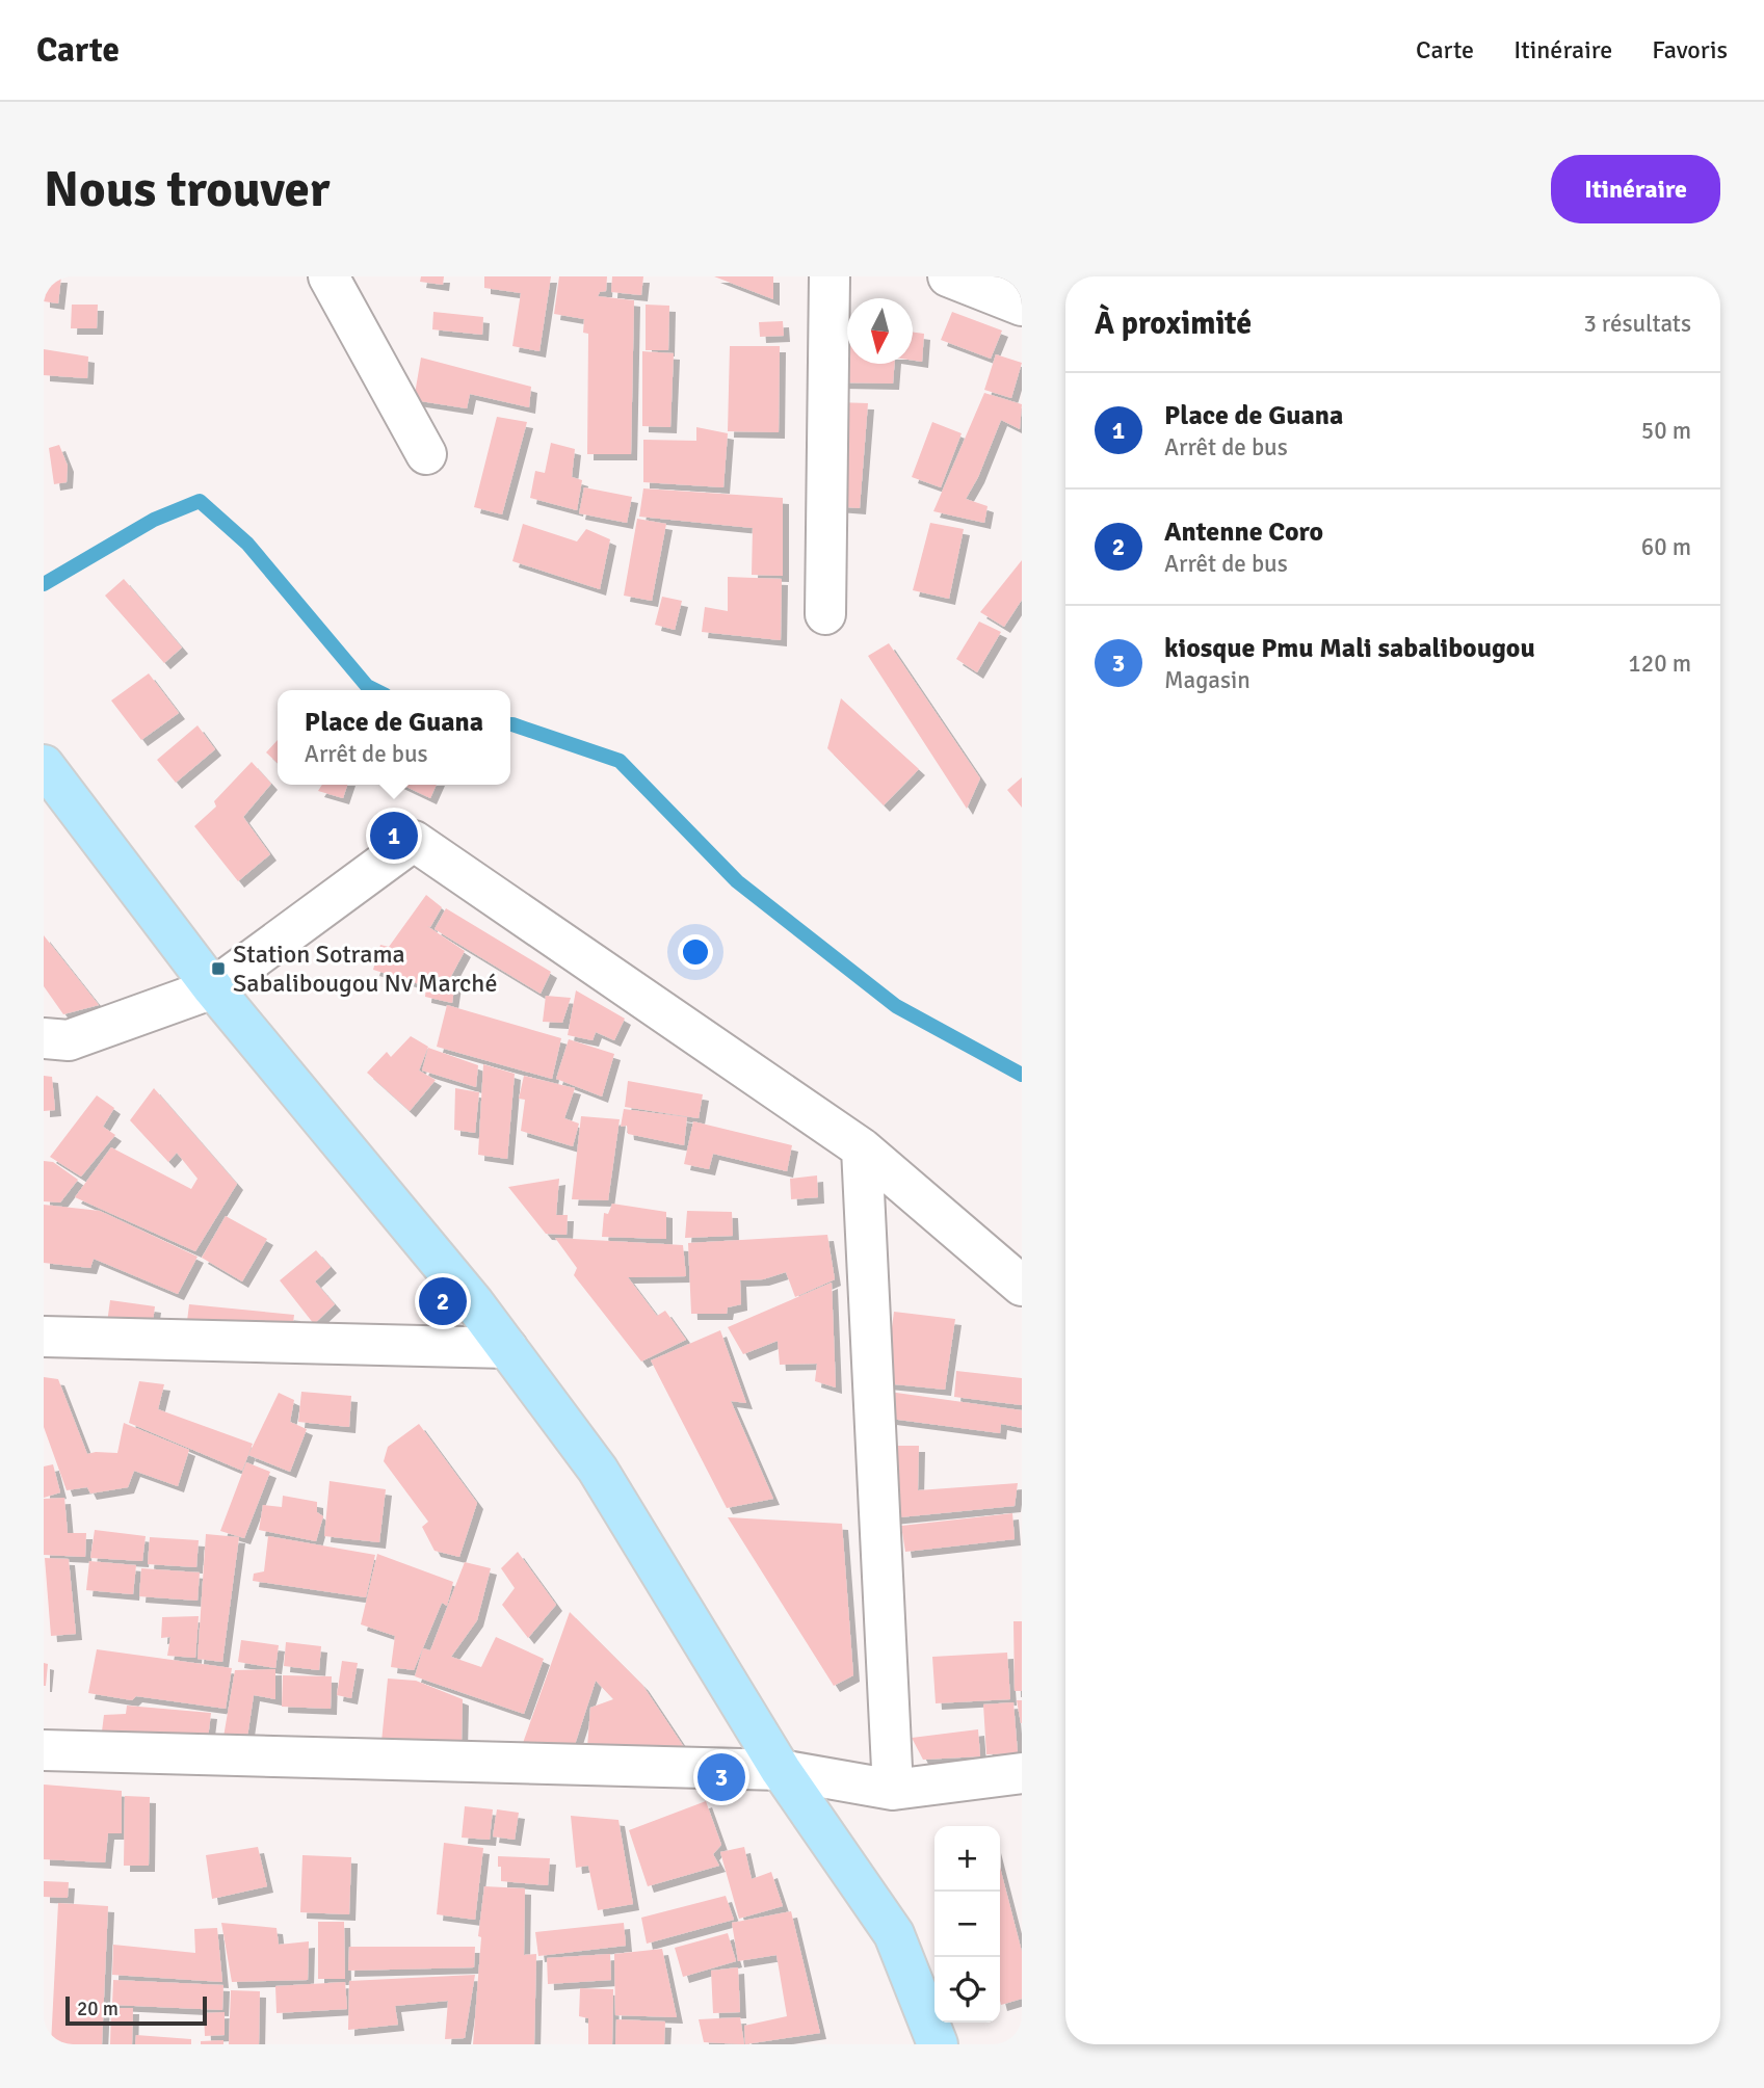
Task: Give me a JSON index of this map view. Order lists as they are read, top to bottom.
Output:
{
  "places": {
    "transit": ["Station Sotrama Sabalibougou Nv Marché"]
  },
  "scale_bar": "20 m",
  "north": "bottom",
  "page": {
    "header": "Carte",
    "nav": ["Carte", "Itinéraire", "Favoris"],
    "buttons": "Itinéraire",
    "title": "Nous trouver",
    "heading": ["À proximité", "3 résultats"],
    "list": [
      {
        "mark": "1",
        "name": "Place de Guana",
        "note": "Arrêt de bus",
        "value": "50 m"
      },
      {
        "mark": "2",
        "name": "Antenne Coro",
        "note": "Arrêt de bus",
        "value": "60 m"
      },
      {
        "mark": "3",
        "name": "kiosque Pmu Mali sabalibougou",
        "note": "Magasin",
        "value": "120 m"
      }
    ],
    "popup": ["Place de Guana", "Arrêt de bus"],
    "pins": ["1", "2", "3"],
    "map_buttons": ["+", "−"],
    "scale": "20 m"
  }
}
